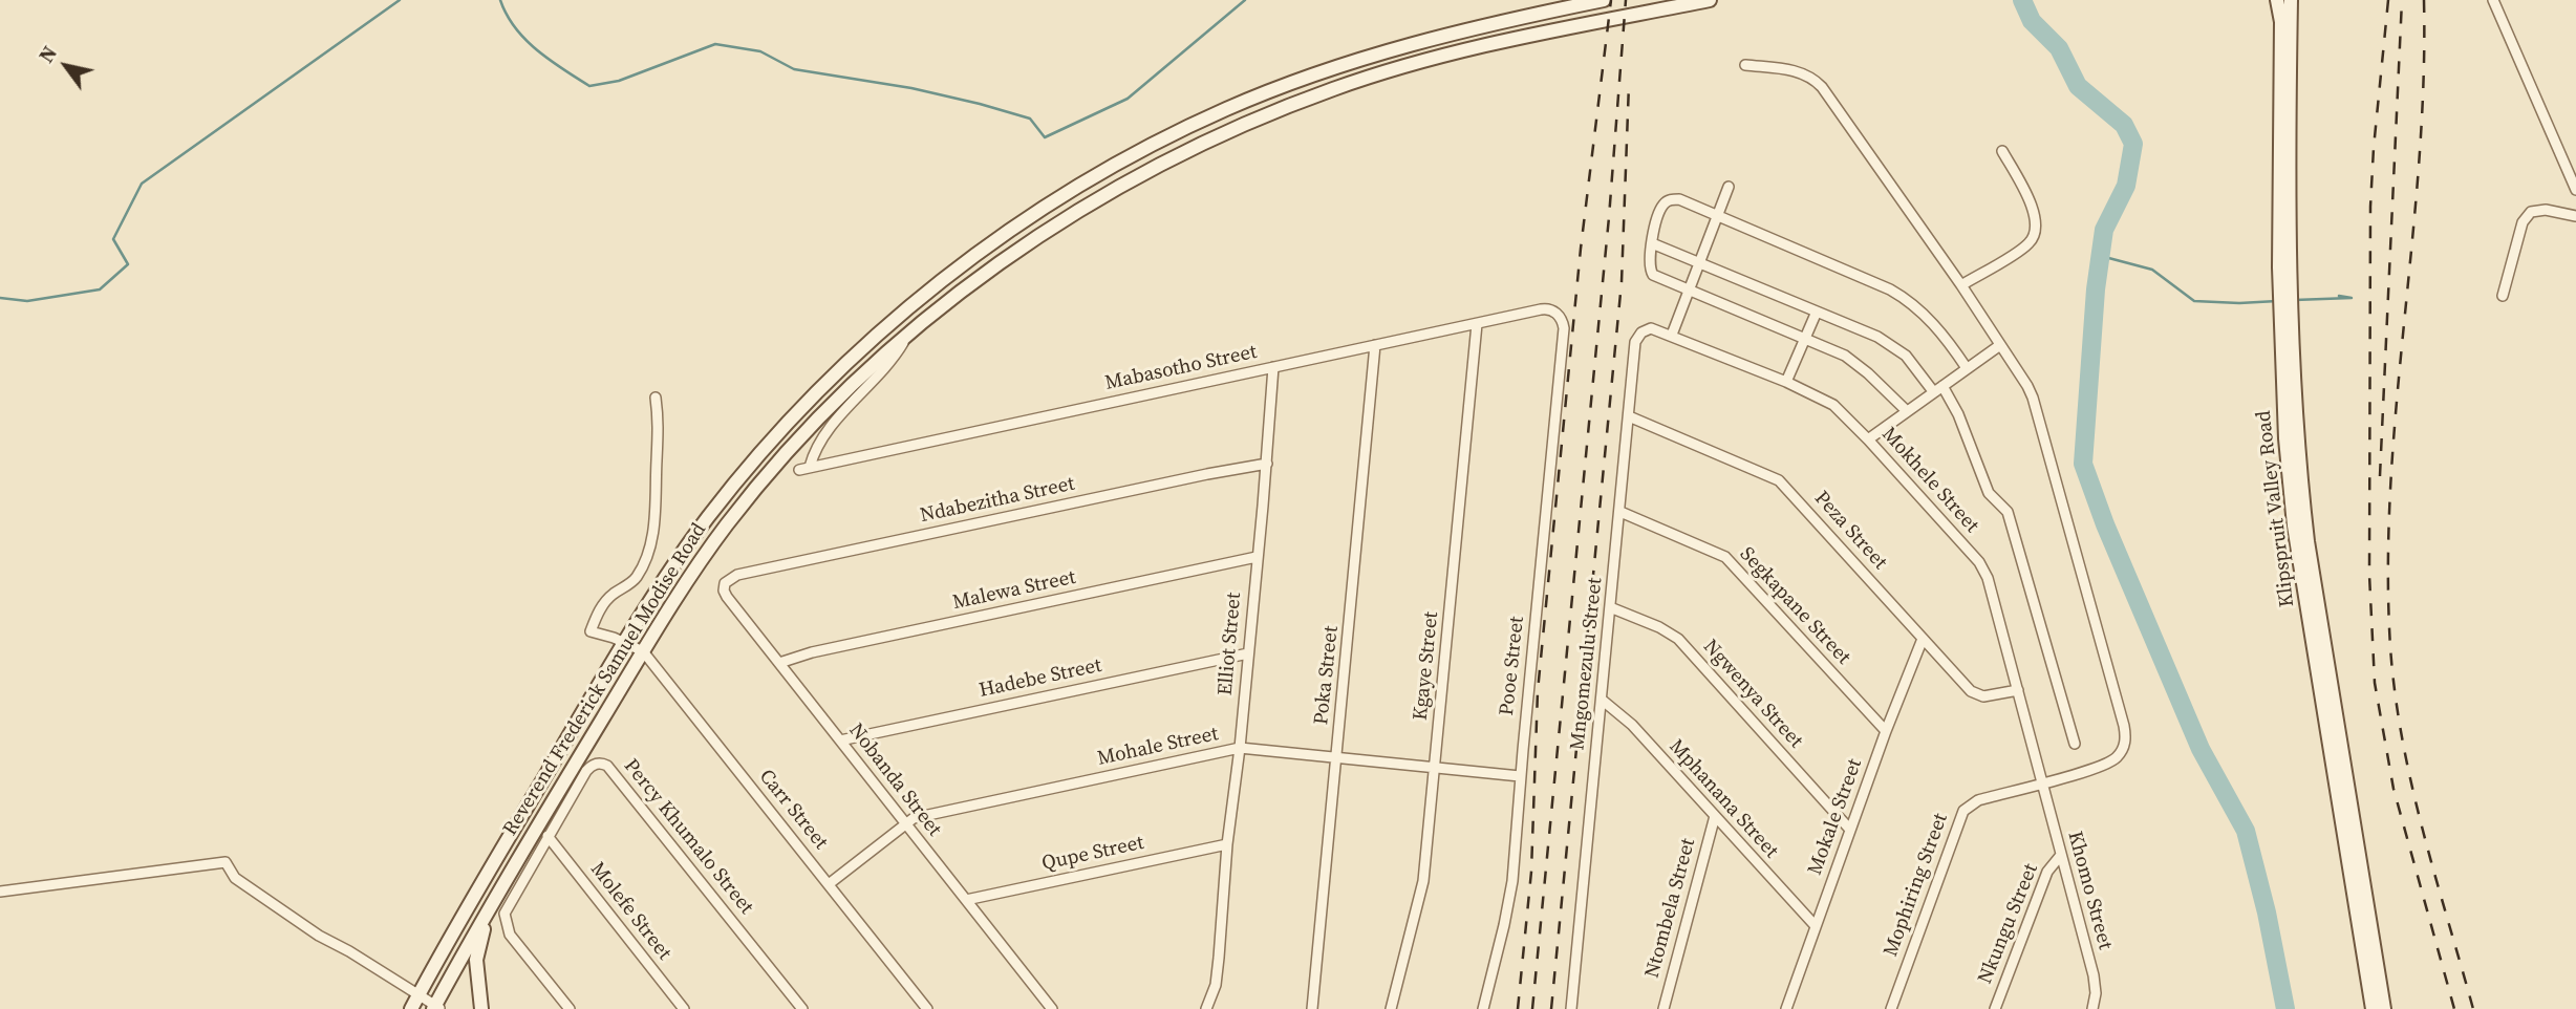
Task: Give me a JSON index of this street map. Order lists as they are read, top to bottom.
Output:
{
  "streets": {
    "main road": ["Klipspruit Valley Road", "Reverend Frederick Samuel Modise Road"],
    "street": [
      "Mabasotho Street",
      "Mokhele Street",
      "Ndabezitha Street",
      "Peza Street",
      "Malewa Street",
      "Segkapane Street",
      "Elliot Street",
      "Mngomezulu Street",
      "Kgaye Street",
      "Pooe Street",
      "Poka Street",
      "Hadebe Street",
      "Ngwenya Street",
      "Mohale Street",
      "Nobanda Street",
      "Mphanana Street",
      "Carr Street",
      "Mokale Street",
      "Percy Khumalo Street",
      "Qupe Street",
      "Mophiring Street",
      "Khomo Street",
      "Ntombela Street",
      "Molefe Street",
      "Nkungu Street"
    ]
  },
  "crossings": [
    ["Mabasotho Street", "Elliot Street"],
    ["Mabasotho Street", "Kgaye Street"],
    ["Mabasotho Street", "Pooe Street"],
    ["Mabasotho Street", "Poka Street"],
    ["Mabasotho Street", "Reverend Frederick Samuel Modise Road"],
    ["Mokhele Street", "Peza Street"],
    ["Mokhele Street", "Mngomezulu Street"],
    ["Mokhele Street", "Mophiring Street"],
    ["Mokhele Street", "Khomo Street"],
    ["Ndabezitha Street", "Elliot Street"],
    ["Ndabezitha Street", "Nobanda Street"],
    ["Peza Street", "Mngomezulu Street"],
    ["Peza Street", "Mokale Street"],
    ["Malewa Street", "Elliot Street"],
    ["Malewa Street", "Nobanda Street"],
    ["Segkapane Street", "Mngomezulu Street"],
    ["Segkapane Street", "Mokale Street"],
    ["Elliot Street", "Hadebe Street"],
    ["Elliot Street", "Mohale Street"],
    ["Elliot Street", "Qupe Street"],
    ["Mngomezulu Street", "Ngwenya Street"],
    ["Mngomezulu Street", "Mphanana Street"],
    ["Kgaye Street", "Mohale Street"],
    ["Pooe Street", "Mohale Street"],
    ["Poka Street", "Mohale Street"],
    ["Hadebe Street", "Nobanda Street"],
    ["Reverend Frederick Samuel Modise Road", "Carr Street"],
    ["Ngwenya Street", "Mokale Street"],
    ["Mohale Street", "Nobanda Street"],
    ["Mohale Street", "Carr Street"],
    ["Nobanda Street", "Qupe Street"],
    ["Mphanana Street", "Mokale Street"],
    ["Mphanana Street", "Ntombela Street"],
    ["Percy Khumalo Street", "Molefe Street"],
    ["Mophiring Street", "Khomo Street"],
    ["Khomo Street", "Nkungu Street"]
  ],
  "north": "top left"
}
